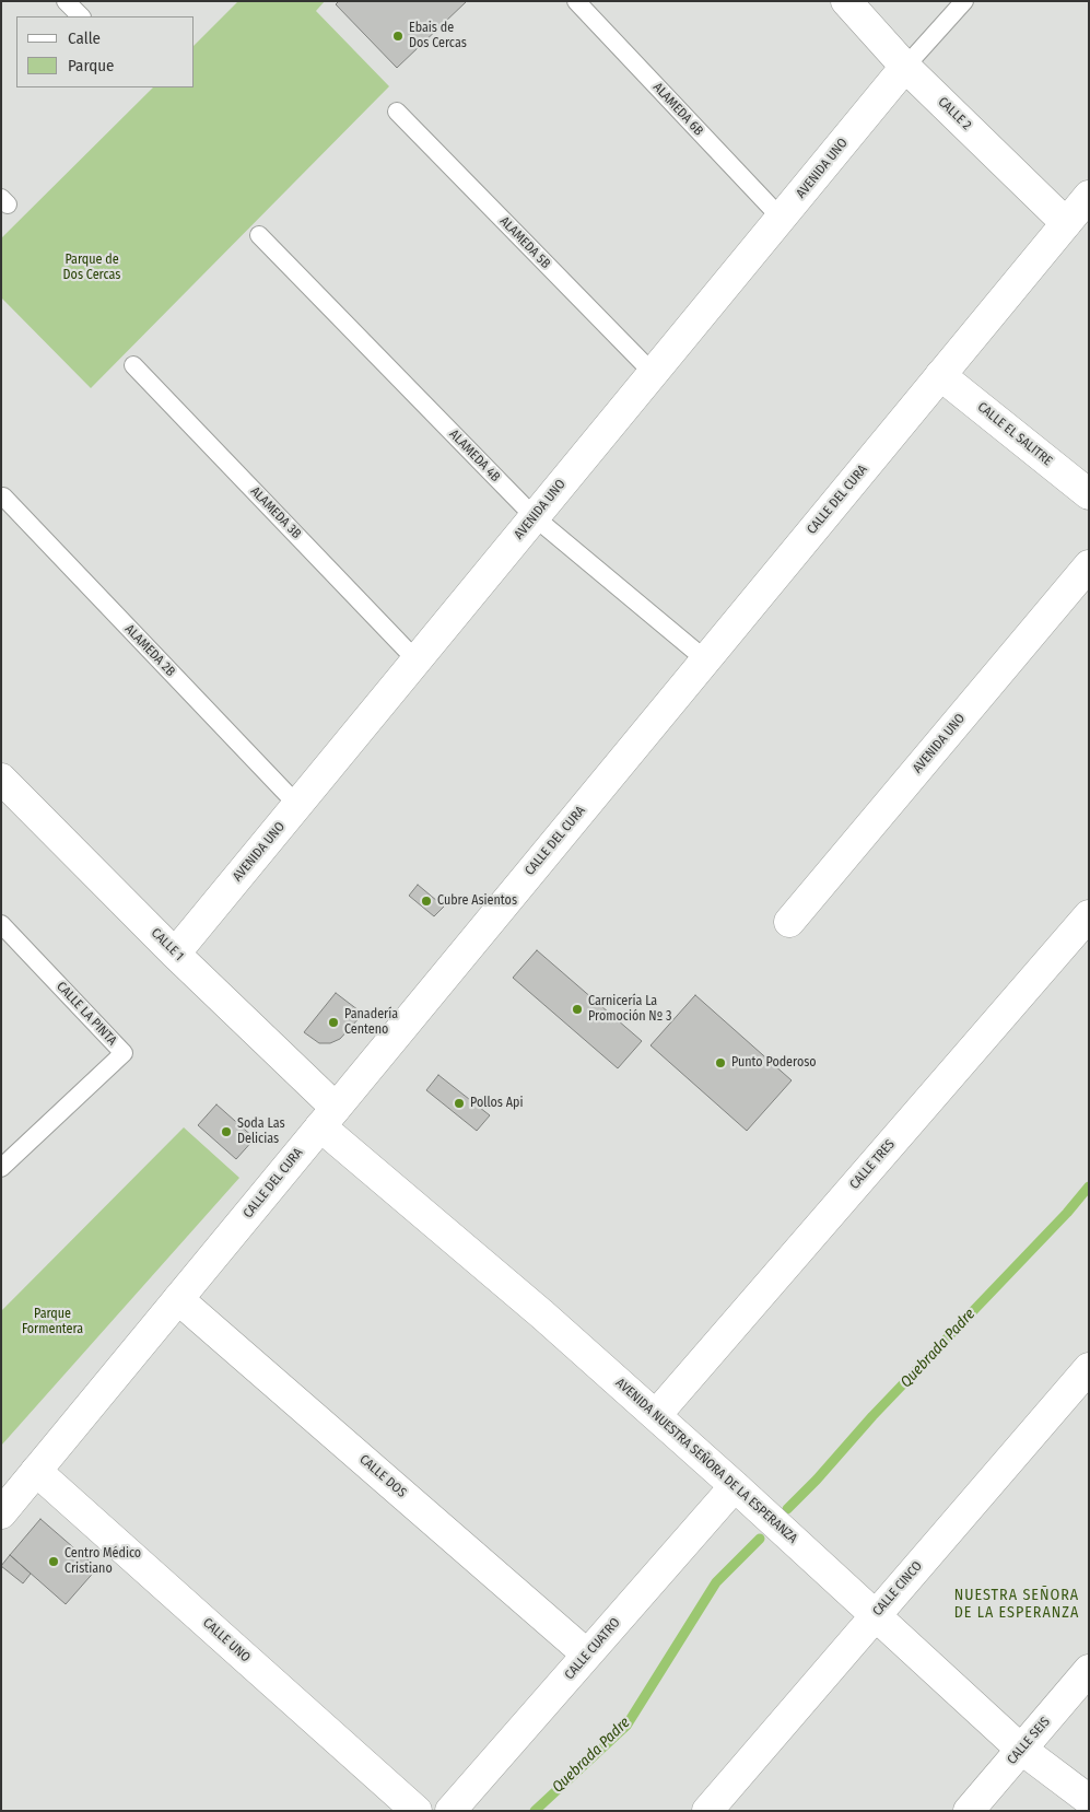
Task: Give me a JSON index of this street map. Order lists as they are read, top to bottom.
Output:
{
  "streets": {
    "street": [
      "CALLE 2",
      "AVENIDA UNO",
      "CALLE EL SALITRE",
      "CALLE DEL CURA",
      "CALLE 1",
      "CALLE TRES",
      "AVENIDA NUESTRA SEÑORA DE LA ESPERANZA",
      "CALLE DOS",
      "CALLE CINCO",
      "CALLE UNO",
      "CALLE CUATRO",
      "CALLE SEIS"
    ],
    "lane": [
      "ALAMEDA 6B",
      "ALAMEDA 5B",
      "ALAMEDA 4B",
      "ALAMEDA 3B",
      "ALAMEDA 2B",
      "CALLE LA PINTA"
    ]
  },
  "crossings": [
    ["ALAMEDA 6B", "AVENIDA UNO"],
    ["CALLE 2", "AVENIDA UNO"],
    ["CALLE 2", "CALLE DEL CURA"],
    ["AVENIDA UNO", "ALAMEDA 5B"],
    ["AVENIDA UNO", "ALAMEDA 4B"],
    ["AVENIDA UNO", "ALAMEDA 3B"],
    ["AVENIDA UNO", "ALAMEDA 2B"],
    ["AVENIDA UNO", "CALLE 1"],
    ["CALLE EL SALITRE", "CALLE DEL CURA"],
    ["ALAMEDA 4B", "CALLE DEL CURA"],
    ["CALLE DEL CURA", "CALLE 1"],
    ["CALLE DEL CURA", "AVENIDA NUESTRA SEÑORA DE LA ESPERANZA"],
    ["CALLE DEL CURA", "CALLE DOS"],
    ["CALLE DEL CURA", "CALLE UNO"],
    ["CALLE 1", "AVENIDA NUESTRA SEÑORA DE LA ESPERANZA"],
    ["CALLE TRES", "AVENIDA NUESTRA SEÑORA DE LA ESPERANZA"],
    ["AVENIDA NUESTRA SEÑORA DE LA ESPERANZA", "CALLE CINCO"],
    ["AVENIDA NUESTRA SEÑORA DE LA ESPERANZA", "CALLE CUATRO"],
    ["AVENIDA NUESTRA SEÑORA DE LA ESPERANZA", "CALLE SEIS"],
    ["CALLE DOS", "CALLE CUATRO"]
  ],
  "districts": ["NUESTRA SEÑORA DE LA ESPERANZA"],
  "water": ["Quebrada Padre"],
  "parks": ["Parque de Dos Cercas", "Parque Formentera"],
  "places": [
    "Ebais de Dos Cercas",
    "Cubre Asientos",
    "Carnicería La Promoción Nº 3",
    "Panadería Centeno",
    "Punto Poderoso",
    "Pollos Api",
    "Soda Las Delicias",
    "Centro Médico Cristiano"
  ],
  "legend": ["Calle", "Parque"]
}
